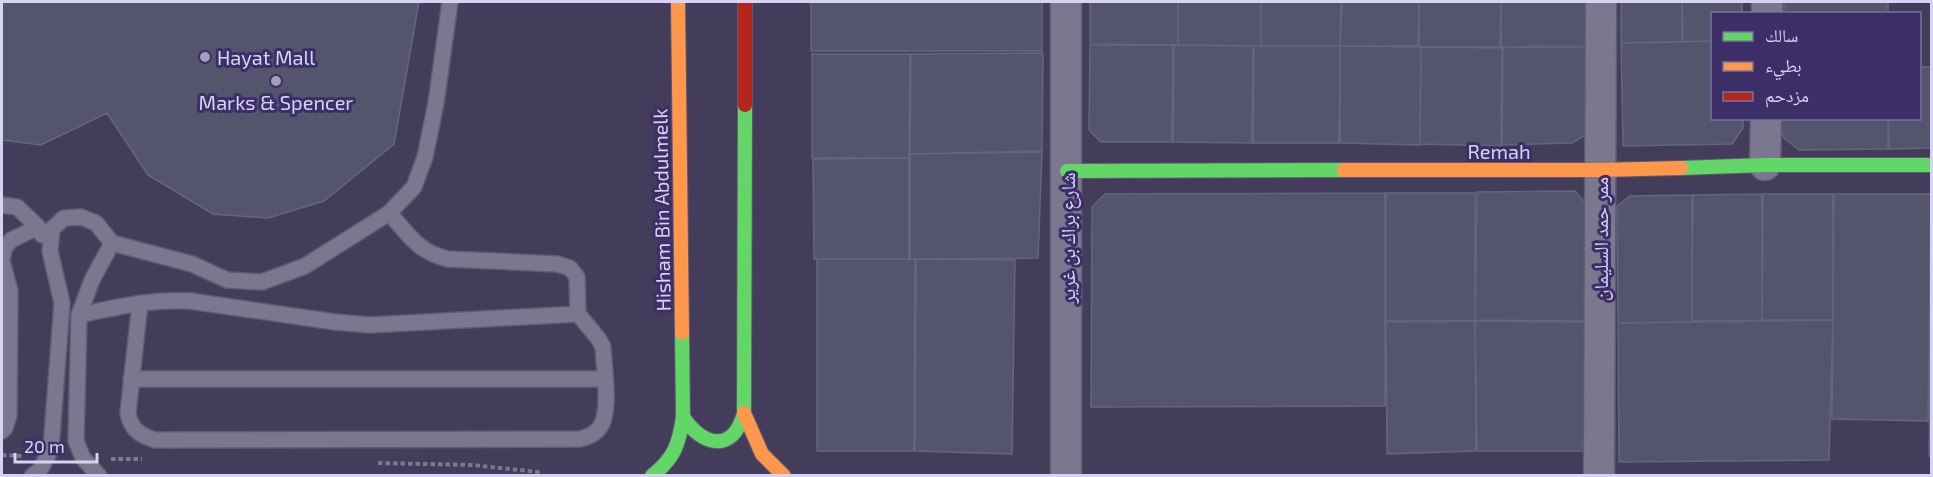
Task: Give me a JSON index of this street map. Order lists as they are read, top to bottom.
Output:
{
  "streets": {
    "street": [
      "Remah",
      "Hisham Bin Abdulmelk",
      "شارع براك بن غرير",
      "ممر حمد السليمان"
    ]
  },
  "crossings": [
    ["Remah", "شارع براك بن غرير"],
    ["Remah", "ممر حمد السليمان"]
  ],
  "places": ["Hayat Mall", "Marks & Spencer"],
  "legend": ["سالك", "بطيء", "مزدحم"],
  "scale_bar": "20 m"
}
